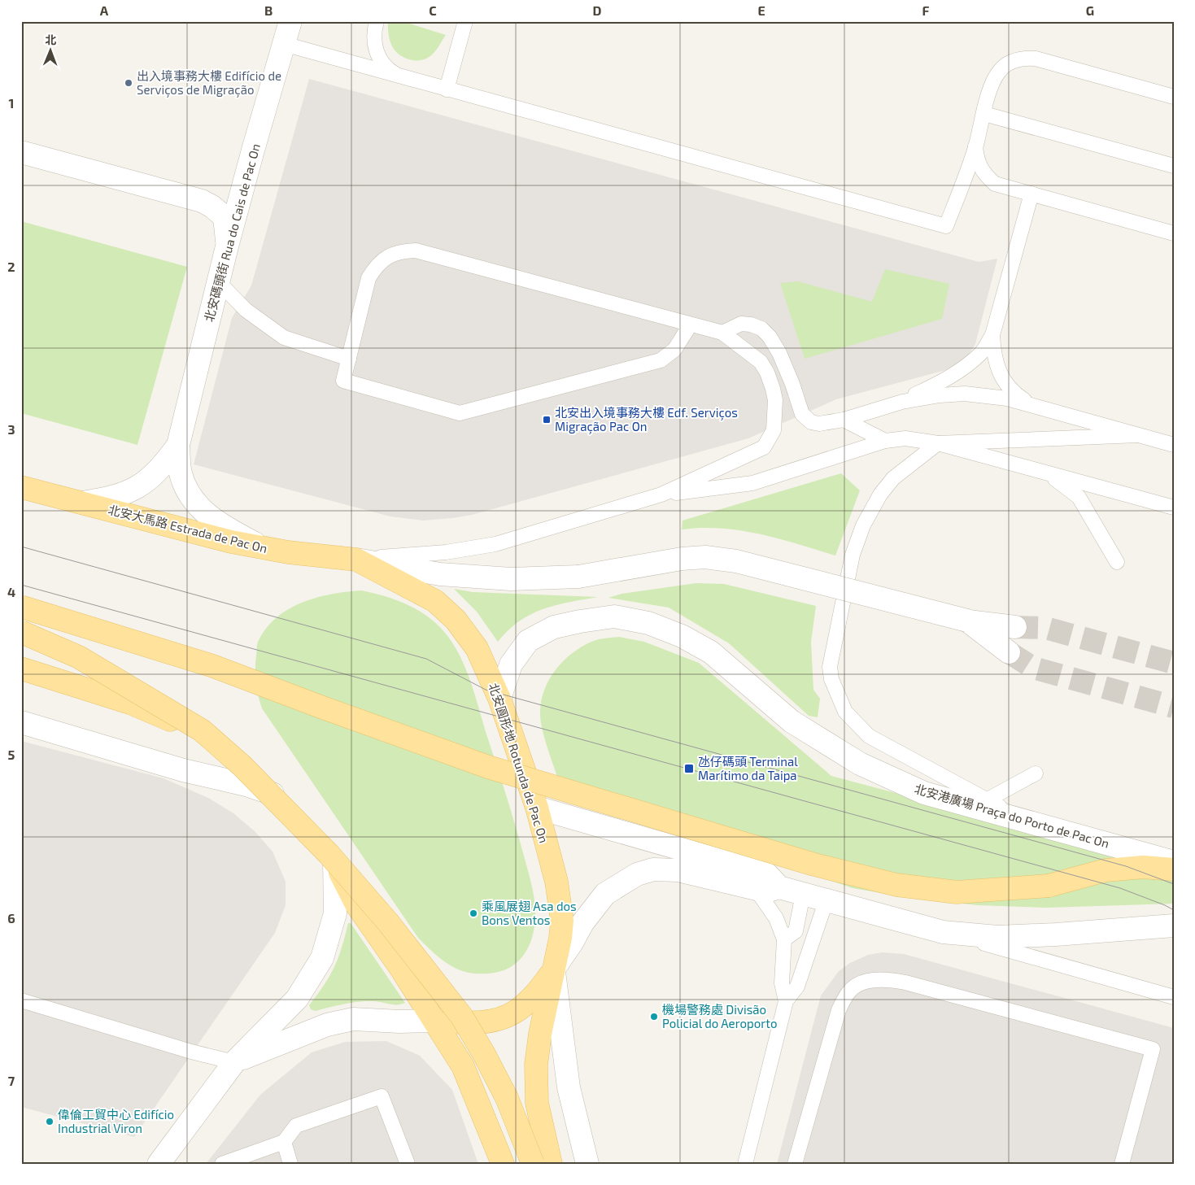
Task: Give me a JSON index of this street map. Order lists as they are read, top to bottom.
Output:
{
  "streets": {
    "main road": ["北安大馬路 Estrada de Pac On", "北安圓形地 Rotunda de Pac On"],
    "street": ["北安碼頭街 Rua do Cais de Pac On", "北安港廣場 Praça do Porto de Pac On"]
  },
  "crossings": [
    ["北安碼頭街 Rua do Cais de Pac On", "北安大馬路 Estrada de Pac On"],
    ["北安大馬路 Estrada de Pac On", "北安圓形地 Rotunda de Pac On"],
    ["北安圓形地 Rotunda de Pac On", "北安港廣場 Praça do Porto de Pac On"]
  ],
  "places": {
    "other": [
      "出入境事務大樓 Edifício de Serviços de Migração",
      "乘風展翅 Asa dos Bons Ventos",
      "機場警務處 Divisão Policial do Aeroporto",
      "偉倫工貿中心 Edifício Industrial Viron"
    ],
    "transit": ["北安出入境事務大樓 Edf. Serviços Migração Pac On", "氹仔碼頭 Terminal Marítimo da Taipa"]
  },
  "north": "top",
  "grid": {
    "columns": [
      "A",
      "B",
      "C",
      "D",
      "E",
      "F",
      "G"
    ],
    "rows": [
      "1",
      "2",
      "3",
      "4",
      "5",
      "6",
      "7"
    ]
  }
}
